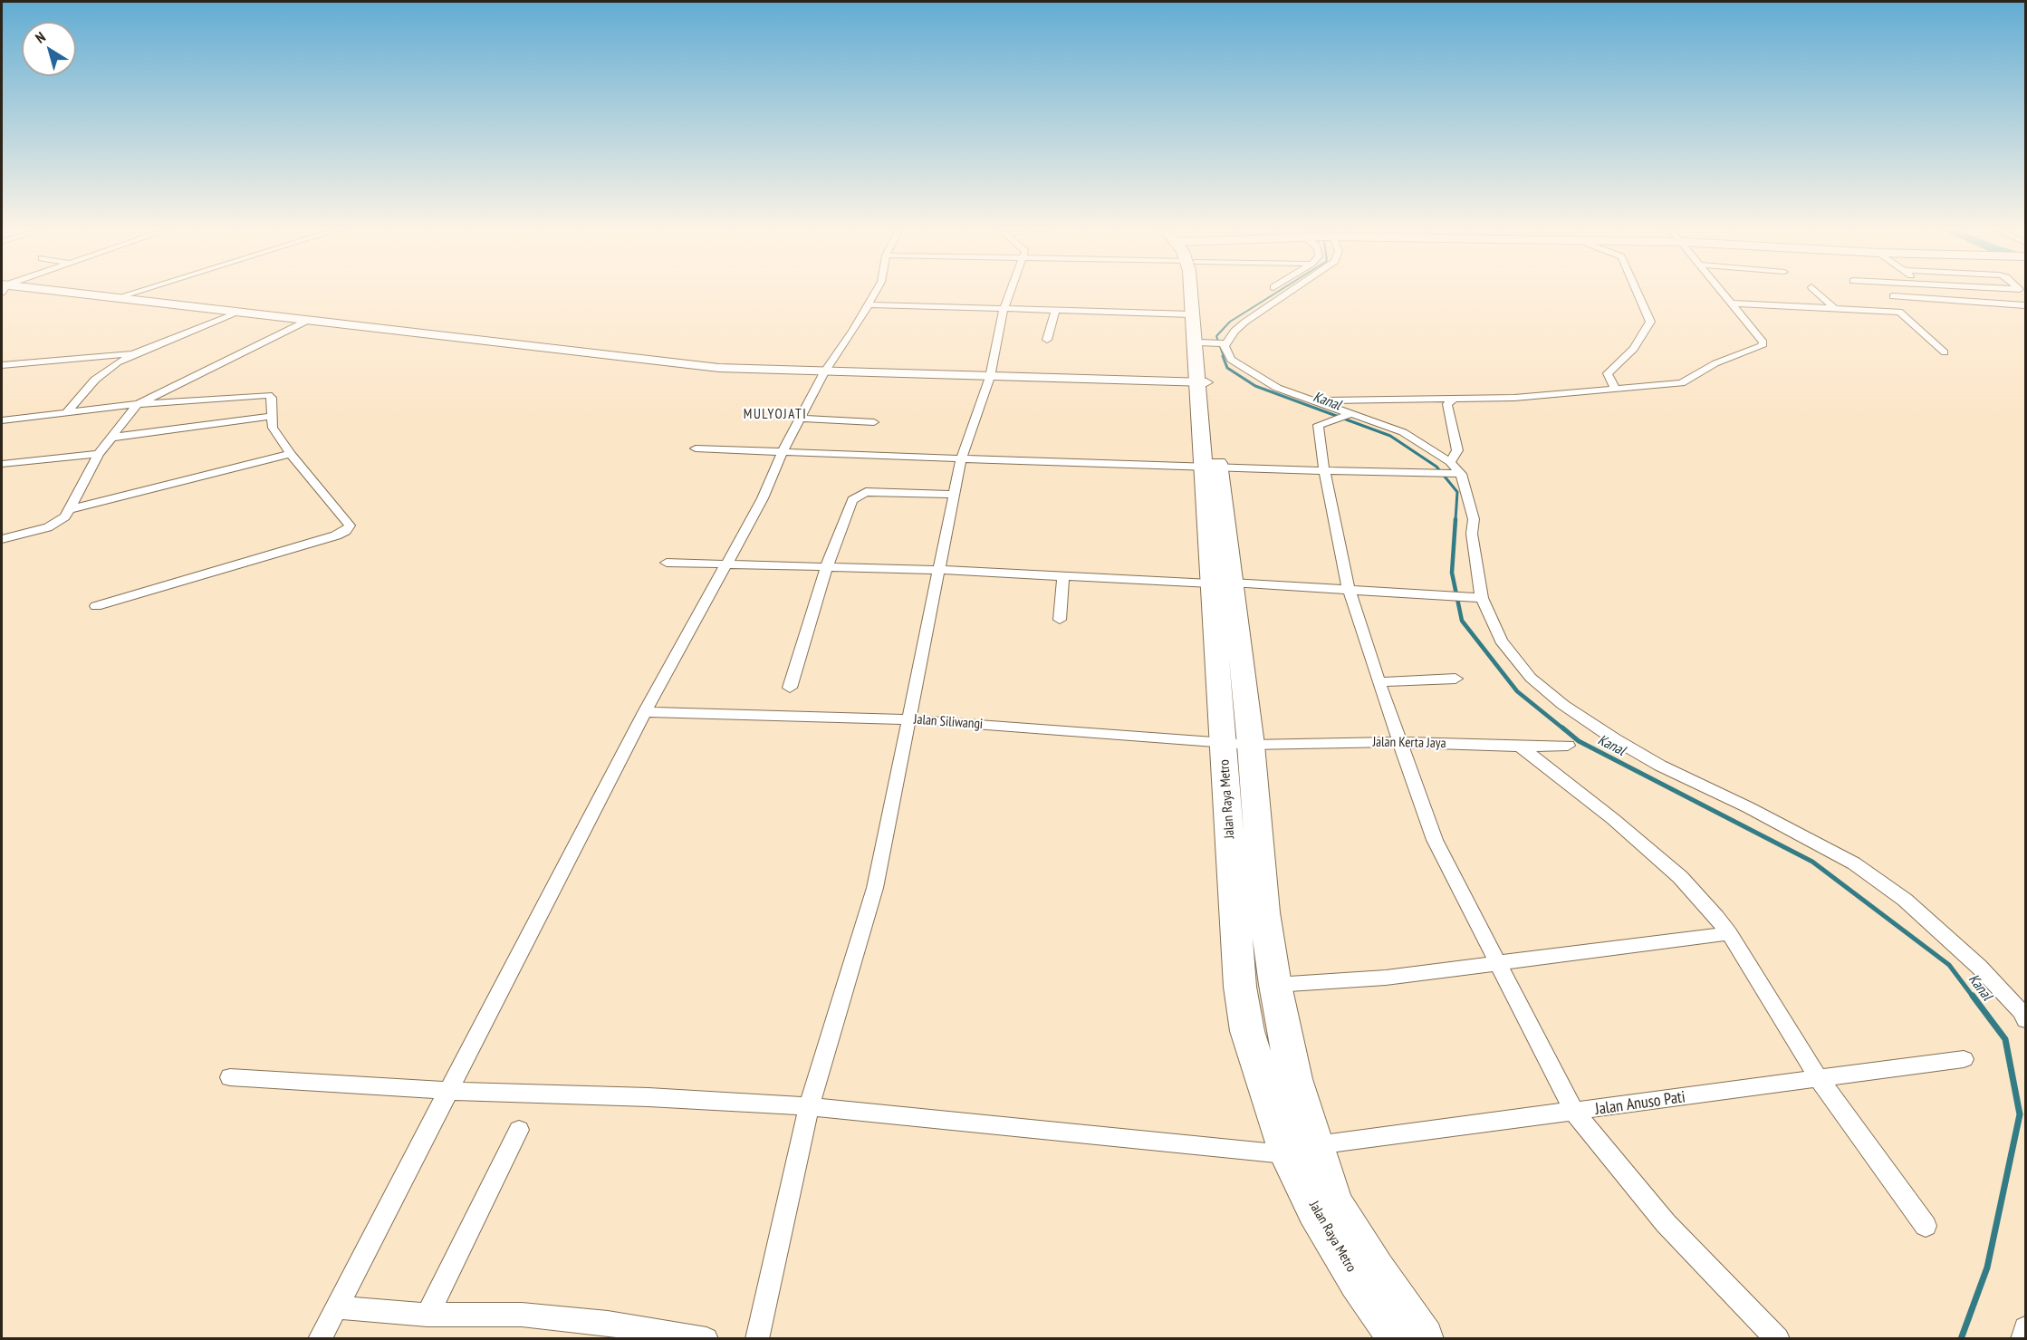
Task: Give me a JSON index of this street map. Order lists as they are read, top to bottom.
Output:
{
  "streets": {
    "highway": ["Jalan Raya Metro"],
    "street": ["Jalan Siliwangi", "Jalan Kerta Jaya", "Jalan Anuso Pati"]
  },
  "crossings": [
    ["Jalan Siliwangi", "Jalan Kerta Jaya"],
    ["Jalan Siliwangi", "Jalan Raya Metro"],
    ["Jalan Kerta Jaya", "Jalan Raya Metro"]
  ],
  "districts": ["MULYOJATI"],
  "water": ["Kanal"],
  "north": "top left"
}
